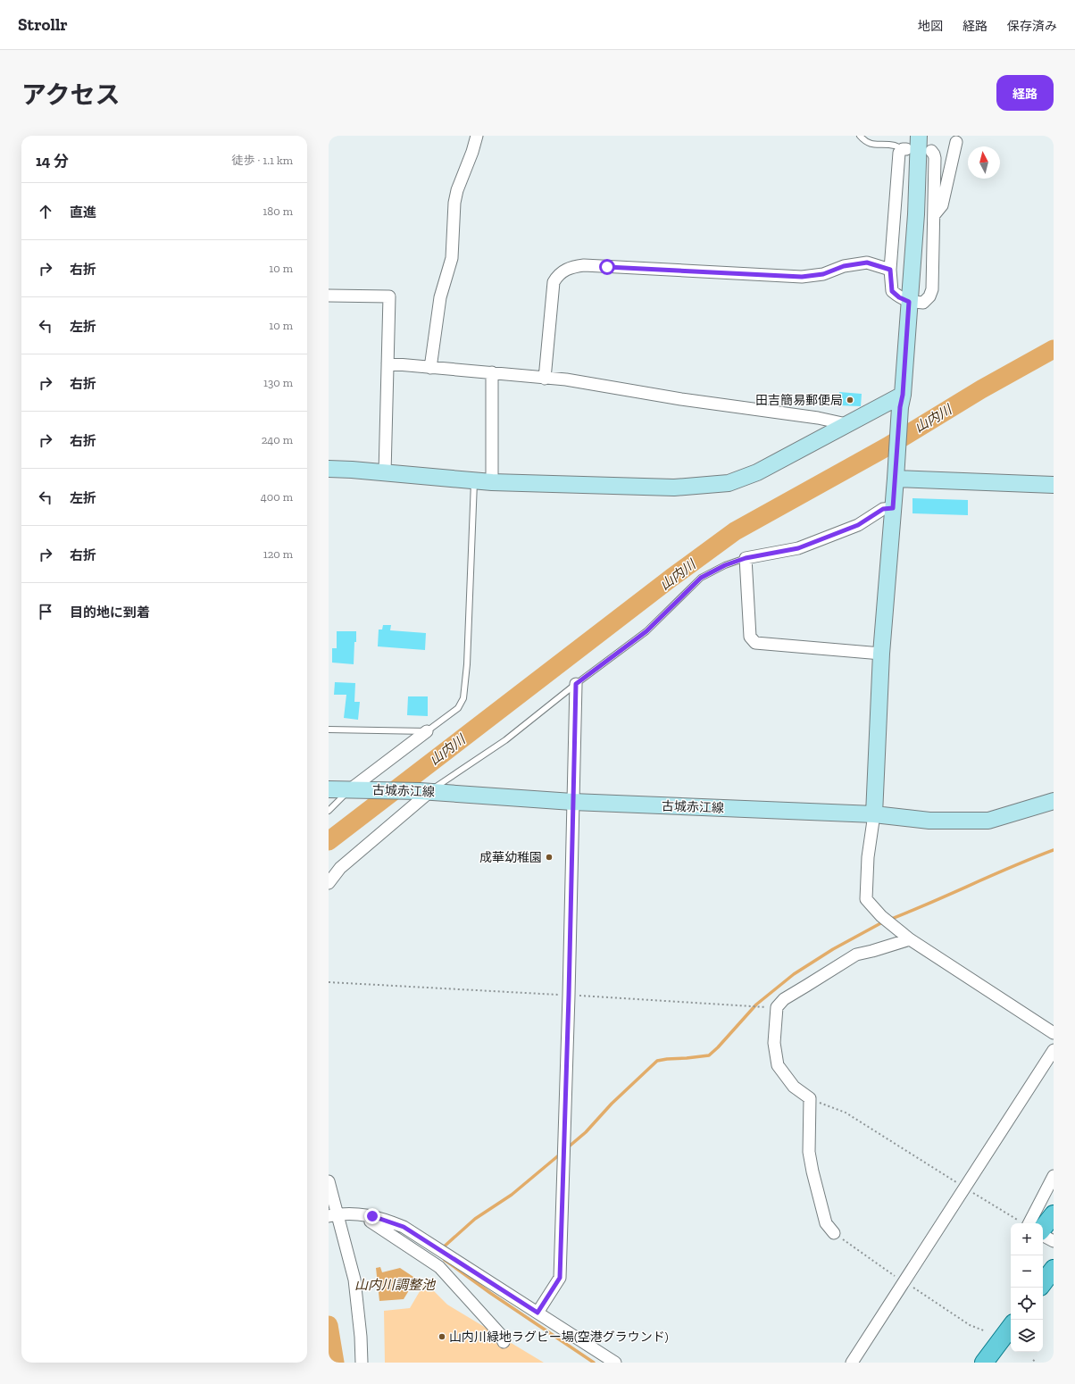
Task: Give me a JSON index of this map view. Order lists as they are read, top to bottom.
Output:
{
  "streets": {
    "street": ["古城赤江線"]
  },
  "water": ["山内川", "山内川調整池"],
  "places": ["田吉簡易郵便局", "成華幼稚園", "山内川緑地ラグビー場(空港グラウンド)"],
  "north": "top",
  "page": {
    "header": "Strollr",
    "nav": ["地図", "経路", "保存済み"],
    "title": "アクセス",
    "buttons": "経路",
    "heading": ["14 分", "徒歩 · 1.1 km"],
    "list": [
      ["直進", "180 m"],
      ["右折", "10 m"],
      ["左折", "10 m"],
      ["右折", "130 m"],
      ["右折", "240 m"],
      ["左折", "400 m"],
      ["右折", "120 m"],
      "目的地に到着"
    ],
    "map_buttons": ["+", "−"]
  }
}
